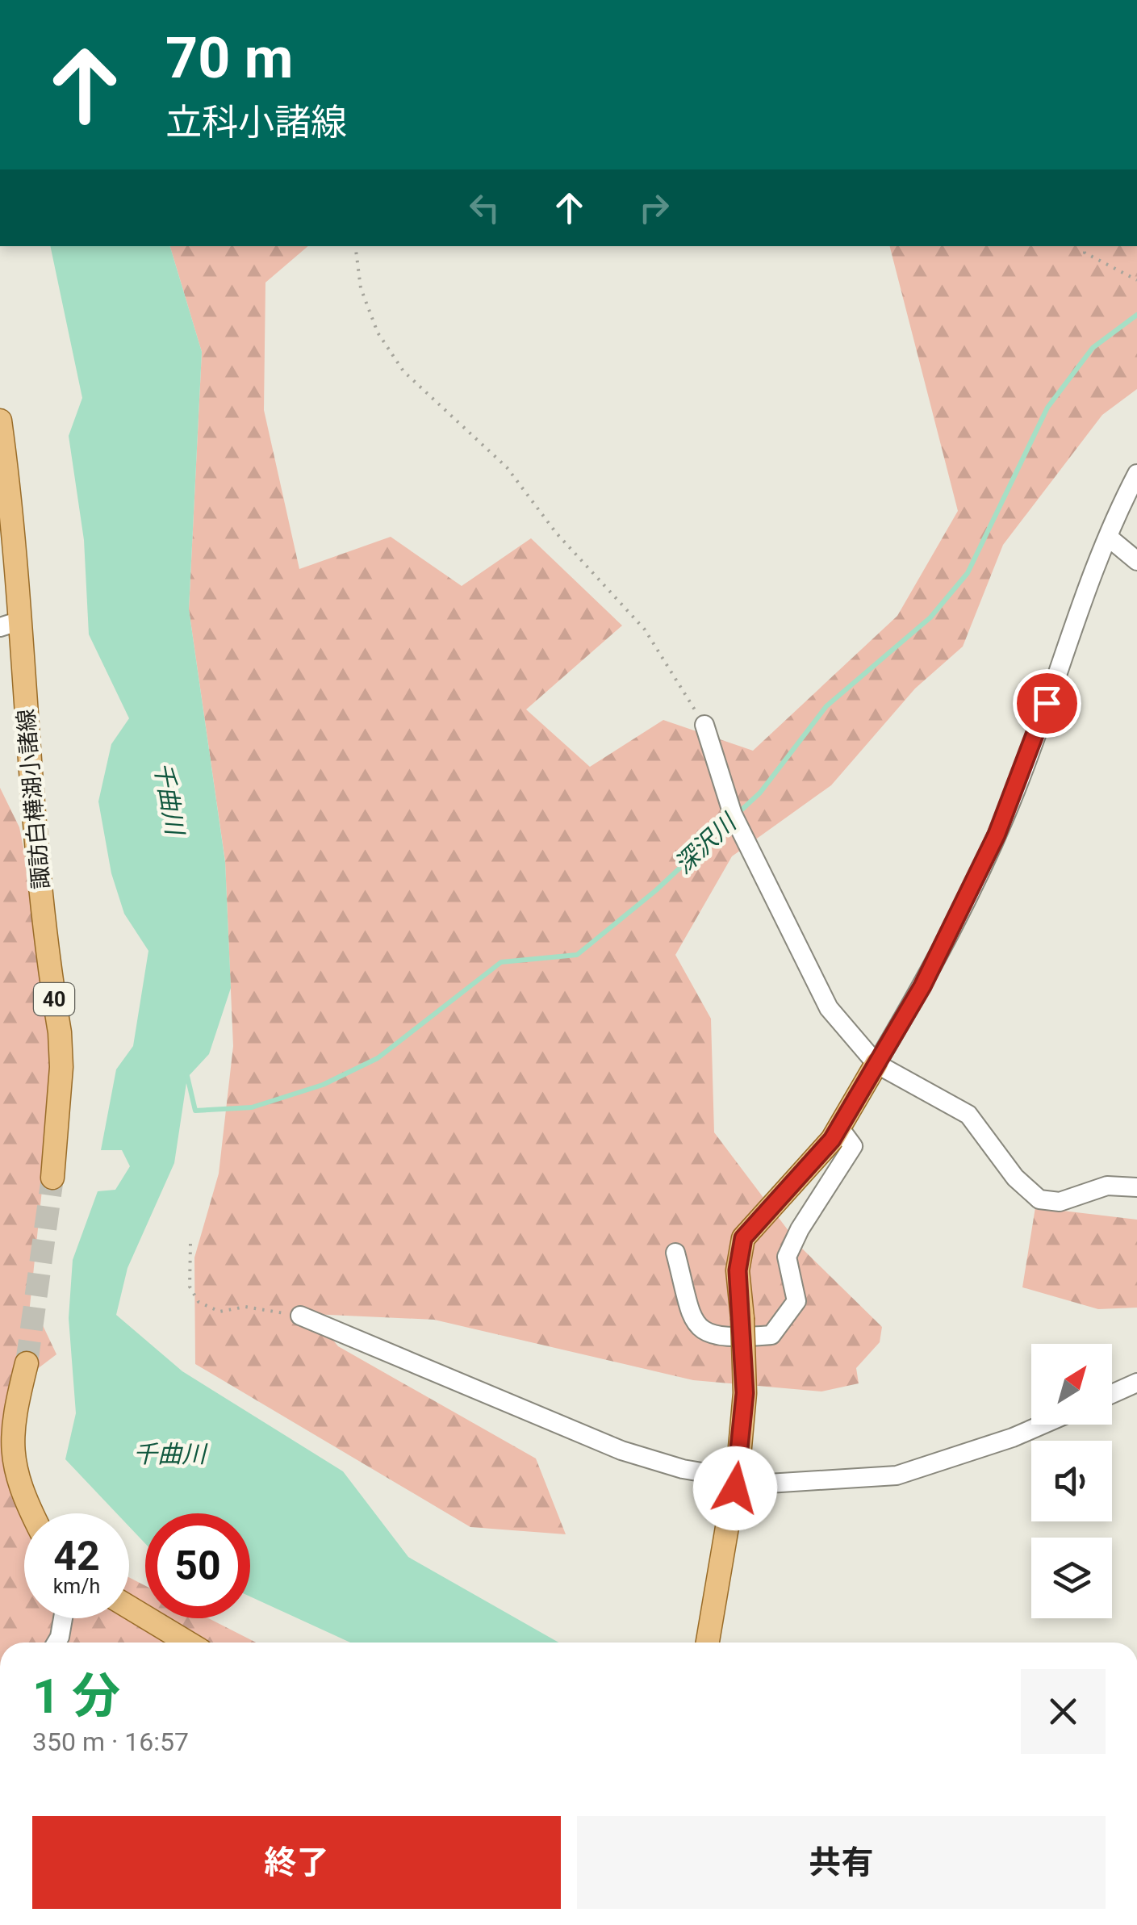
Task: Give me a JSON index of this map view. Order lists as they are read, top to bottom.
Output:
{
  "streets": {
    "main road": ["諏訪白樺湖小諸線", "40"]
  },
  "water": ["千曲川", "深沢川"],
  "north": "top right",
  "page": {
    "turn": ["70 m", "立科小諸線"],
    "speed": "42 km/h",
    "limit": "50",
    "heading": ["1 分", "350 m · 16:57"],
    "buttons": ["終了", "共有"]
  }
}
